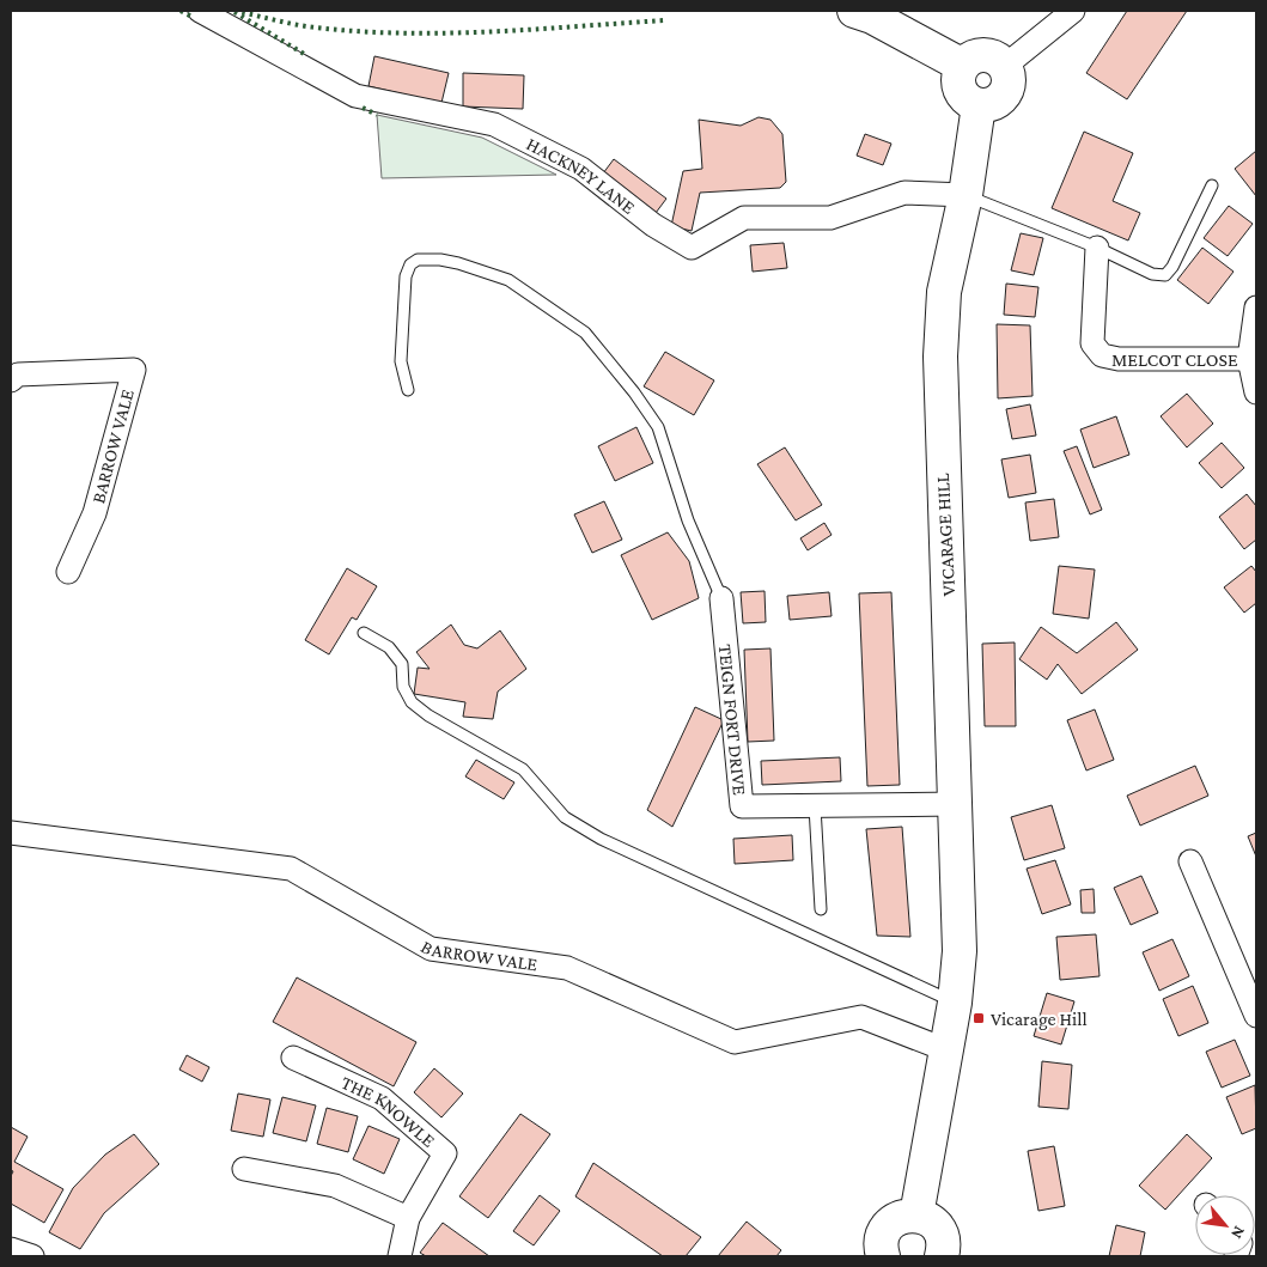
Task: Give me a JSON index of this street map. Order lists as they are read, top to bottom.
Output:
{
  "streets": {
    "main road": ["VICARAGE HILL"],
    "street": [
      "HACKNEY LANE",
      "MELCOT CLOSE",
      "BARROW VALE",
      "TEIGN FORT DRIVE",
      "THE KNOWLE"
    ]
  },
  "crossings": [
    ["HACKNEY LANE", "VICARAGE HILL"],
    ["BARROW VALE", "VICARAGE HILL"],
    ["VICARAGE HILL", "TEIGN FORT DRIVE"]
  ],
  "places": {
    "transit": ["Vicarage Hill"]
  },
  "north": "bottom right"
}
